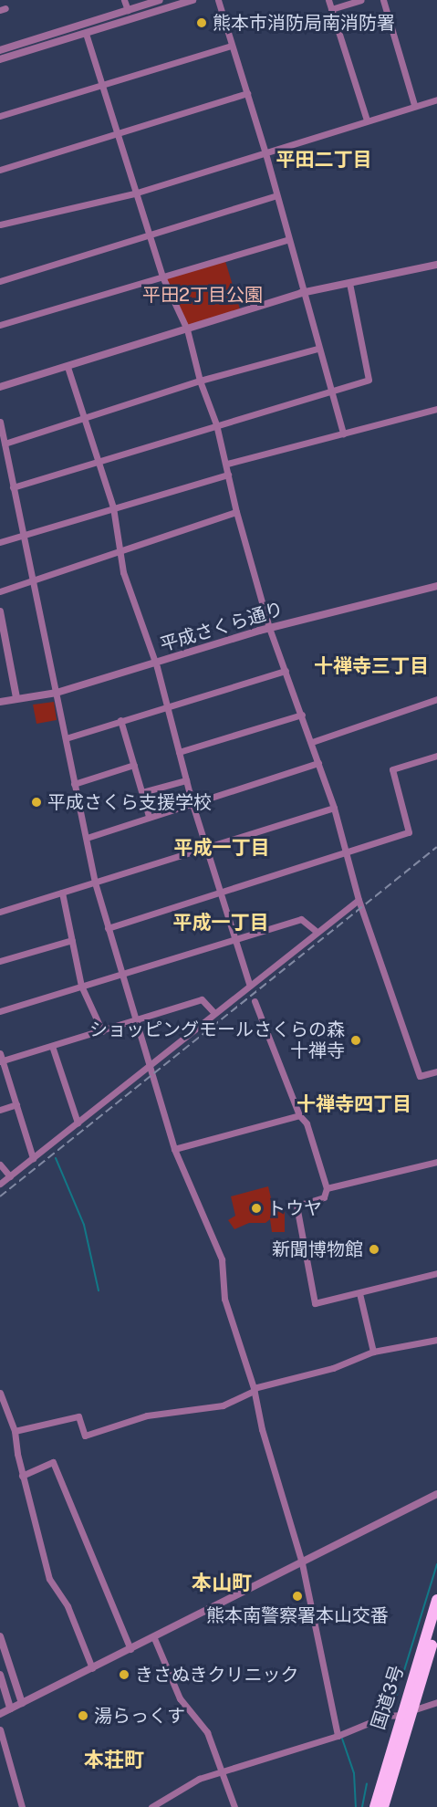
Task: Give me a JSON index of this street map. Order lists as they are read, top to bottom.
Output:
{
  "streets": {
    "highway": ["国道3号"],
    "street": ["平成さくら通り"]
  },
  "districts": [
    "平田二丁目",
    "十禅寺三丁目",
    "平成一丁目",
    "平成一丁目",
    "十禅寺四丁目",
    "本山町",
    "本荘町"
  ],
  "parks": ["平田2丁目公園"],
  "places": [
    "熊本市消防局南消防署",
    "平成さくら支援学校",
    "ショッピングモールさくらの森 十禅寺",
    "トウヤ",
    "新聞博物館",
    "熊本南警察署本山交番",
    "きさぬきクリニック",
    "湯らっくす"
  ]
}
